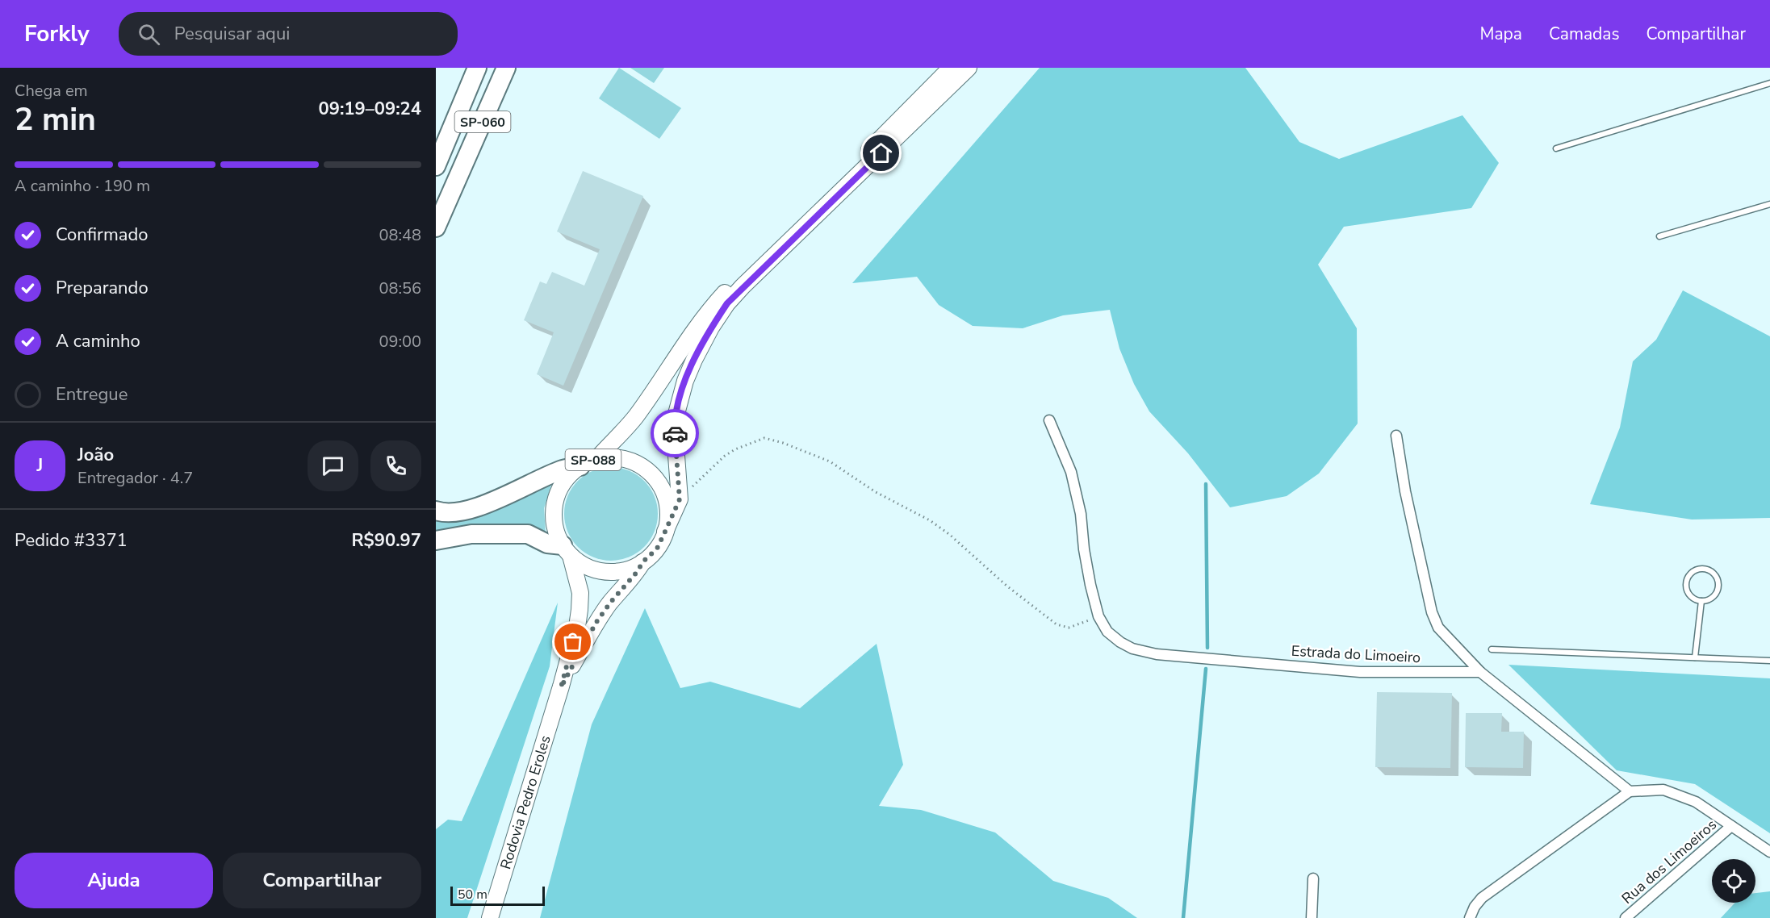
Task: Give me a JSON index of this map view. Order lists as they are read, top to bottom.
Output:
{
  "streets": {
    "highway": ["SP-060"],
    "main road": ["SP-088", "Rodovia Pedro Eroles"],
    "street": ["Estrada do Limoeiro", "Rua dos Limoeiros"]
  },
  "scale_bar": "50 m",
  "page": {
    "header": "Forkly",
    "search": "Pesquisar aqui",
    "nav": ["Mapa", "Camadas", "Compartilhar"],
    "heading": ["2 min", "Chega em", "09:19–09:24"],
    "panel": [
      "João",
      "Entregador · 4.7",
      "Pedido #3371",
      "R$90.97"
    ],
    "bar": "A caminho · 190 m",
    "list": [
      ["Confirmado", "08:48"],
      ["Preparando", "08:56"],
      ["A caminho", "09:00"],
      "Entregue"
    ],
    "round": "J",
    "buttons": ["Ajuda", "Compartilhar"],
    "scale": "50 m"
  }
}
